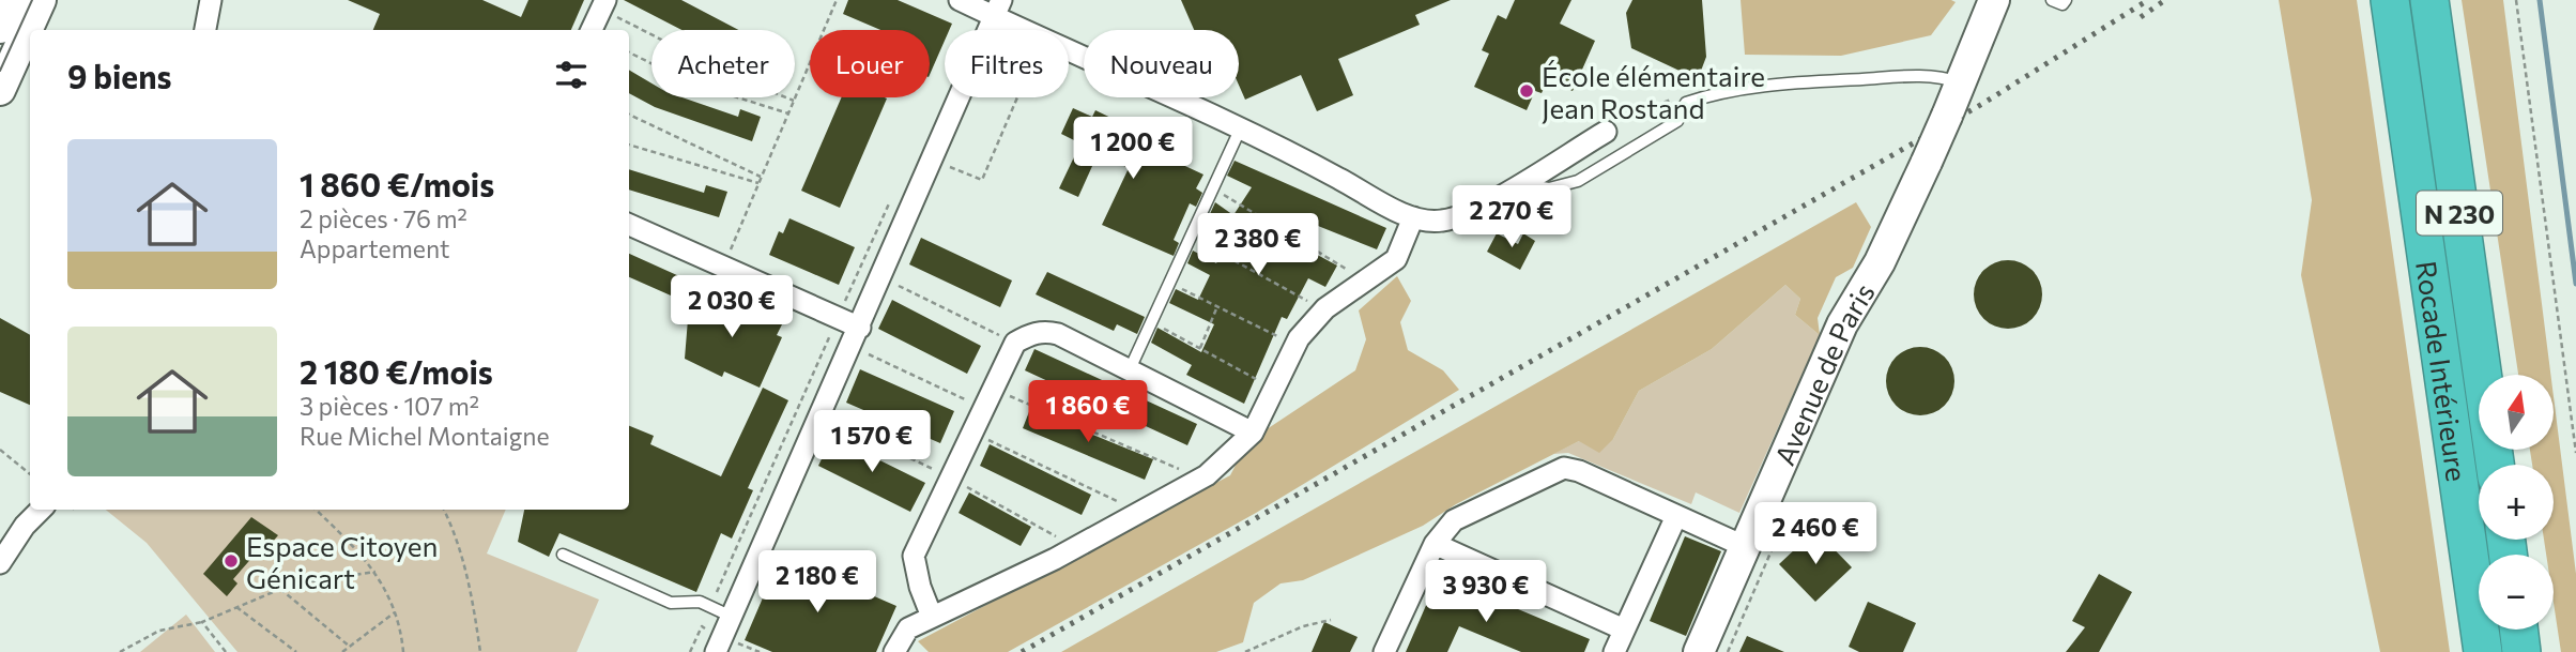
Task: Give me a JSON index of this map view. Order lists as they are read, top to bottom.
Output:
{
  "streets": {
    "highway": ["N 230", "Rocade Intérieure"],
    "main road": ["Avenue de Paris"]
  },
  "places": ["École élémentaire Jean Rostand", "Espace Citoyen Génicart"],
  "north": "top",
  "page": {
    "chip": [
      "Acheter",
      "Louer",
      "Filtres",
      "Nouveau"
    ],
    "heading": "9 biens",
    "price": [
      "1 200 €",
      "2 270 €",
      "2 380 €",
      "2 030 €",
      "1 860 €",
      "1 570 €",
      "2 460 €",
      "2 180 €",
      "3 930 €"
    ],
    "list": [
      {
        "name": "1 860 €/mois",
        "note": "2 pièces · 76 m² · Appartement"
      },
      {
        "name": "2 180 €/mois",
        "note": "3 pièces · 107 m² · Rue Michel Montaigne"
      }
    ],
    "map_buttons": ["+", "−"]
  }
}
